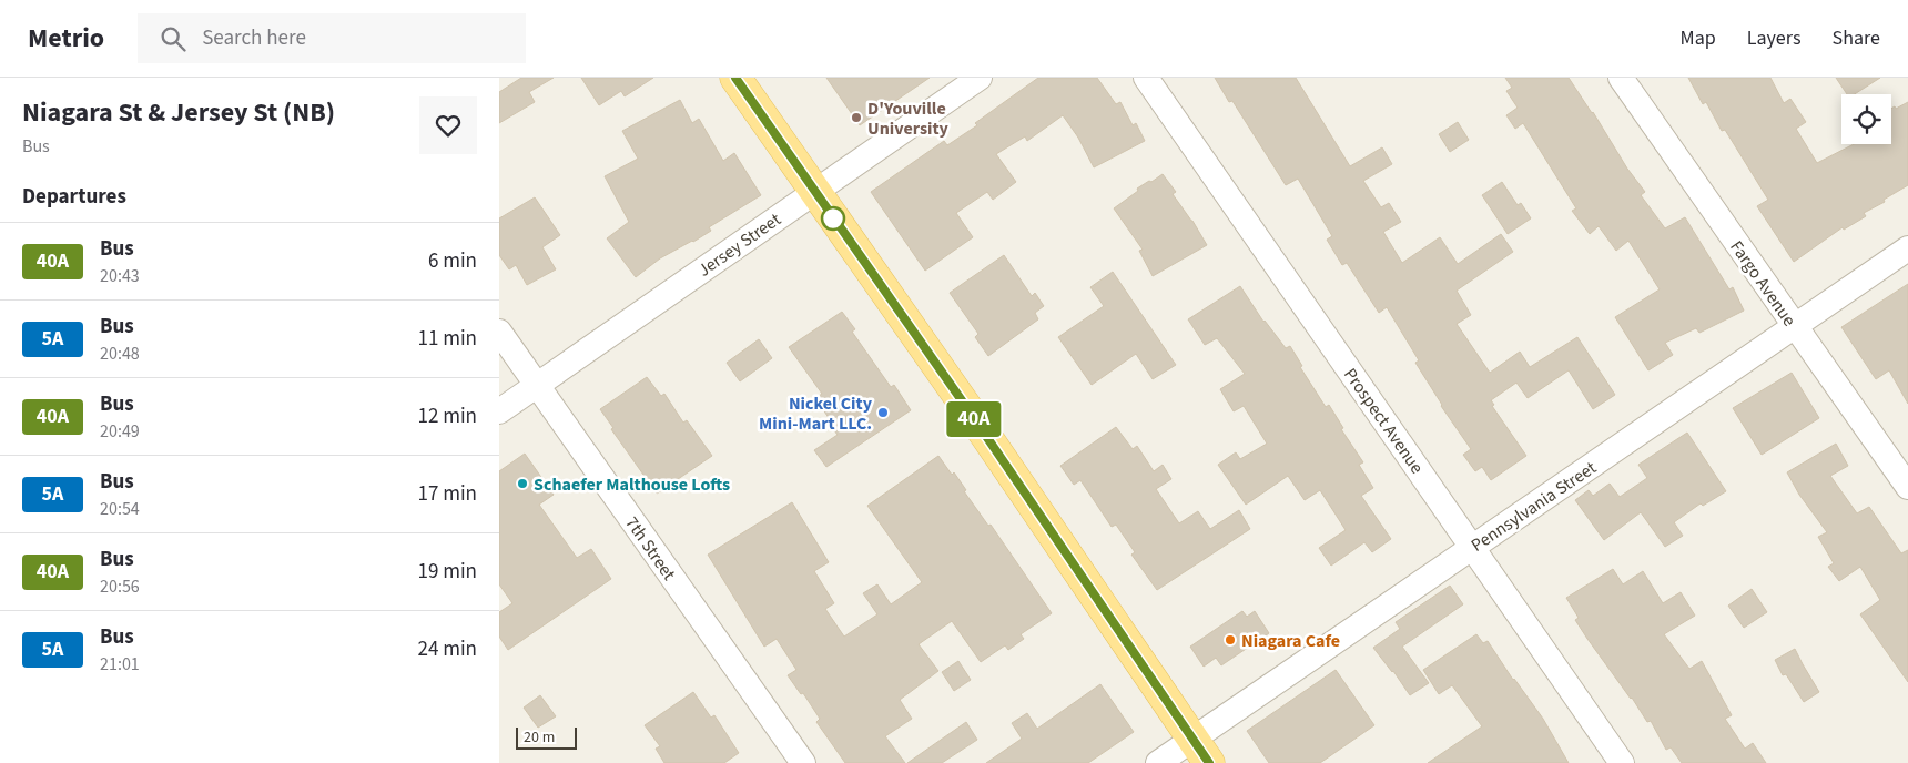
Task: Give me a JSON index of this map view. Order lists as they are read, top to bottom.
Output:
{
  "streets": {
    "street": [
      "Jersey Street",
      "Fargo Avenue",
      "Prospect Avenue",
      "Pennsylvania Street",
      "7th Street"
    ]
  },
  "crossings": [
    ["Jersey Street", "7th Street"],
    ["Fargo Avenue", "Pennsylvania Street"],
    ["Prospect Avenue", "Pennsylvania Street"]
  ],
  "places": [
    "D'Youville University",
    "Nickel City Mini-Mart LLC.",
    "Schaefer Malthouse Lofts",
    "Niagara Cafe"
  ],
  "lines": ["bus line 40A"],
  "scale_bar": "20 m",
  "page": {
    "header": "Metrio",
    "search": "Search here",
    "nav": ["Map", "Layers", "Share"],
    "heading": [
      ["Niagara St & Jersey St (NB)", "Bus"],
      "Departures"
    ],
    "on_map": "40A",
    "list": [
      {
        "mark": "40A",
        "name": "Bus",
        "note": "20:43",
        "value": "6 min"
      },
      {
        "mark": "5A",
        "name": "Bus",
        "note": "20:48",
        "value": "11 min"
      },
      {
        "mark": "40A",
        "name": "Bus",
        "note": "20:49",
        "value": "12 min"
      },
      {
        "mark": "5A",
        "name": "Bus",
        "note": "20:54",
        "value": "17 min"
      },
      {
        "mark": "40A",
        "name": "Bus",
        "note": "20:56",
        "value": "19 min"
      },
      {
        "mark": "5A",
        "name": "Bus",
        "note": "21:01",
        "value": "24 min"
      }
    ],
    "scale": "20 m"
  }
}
